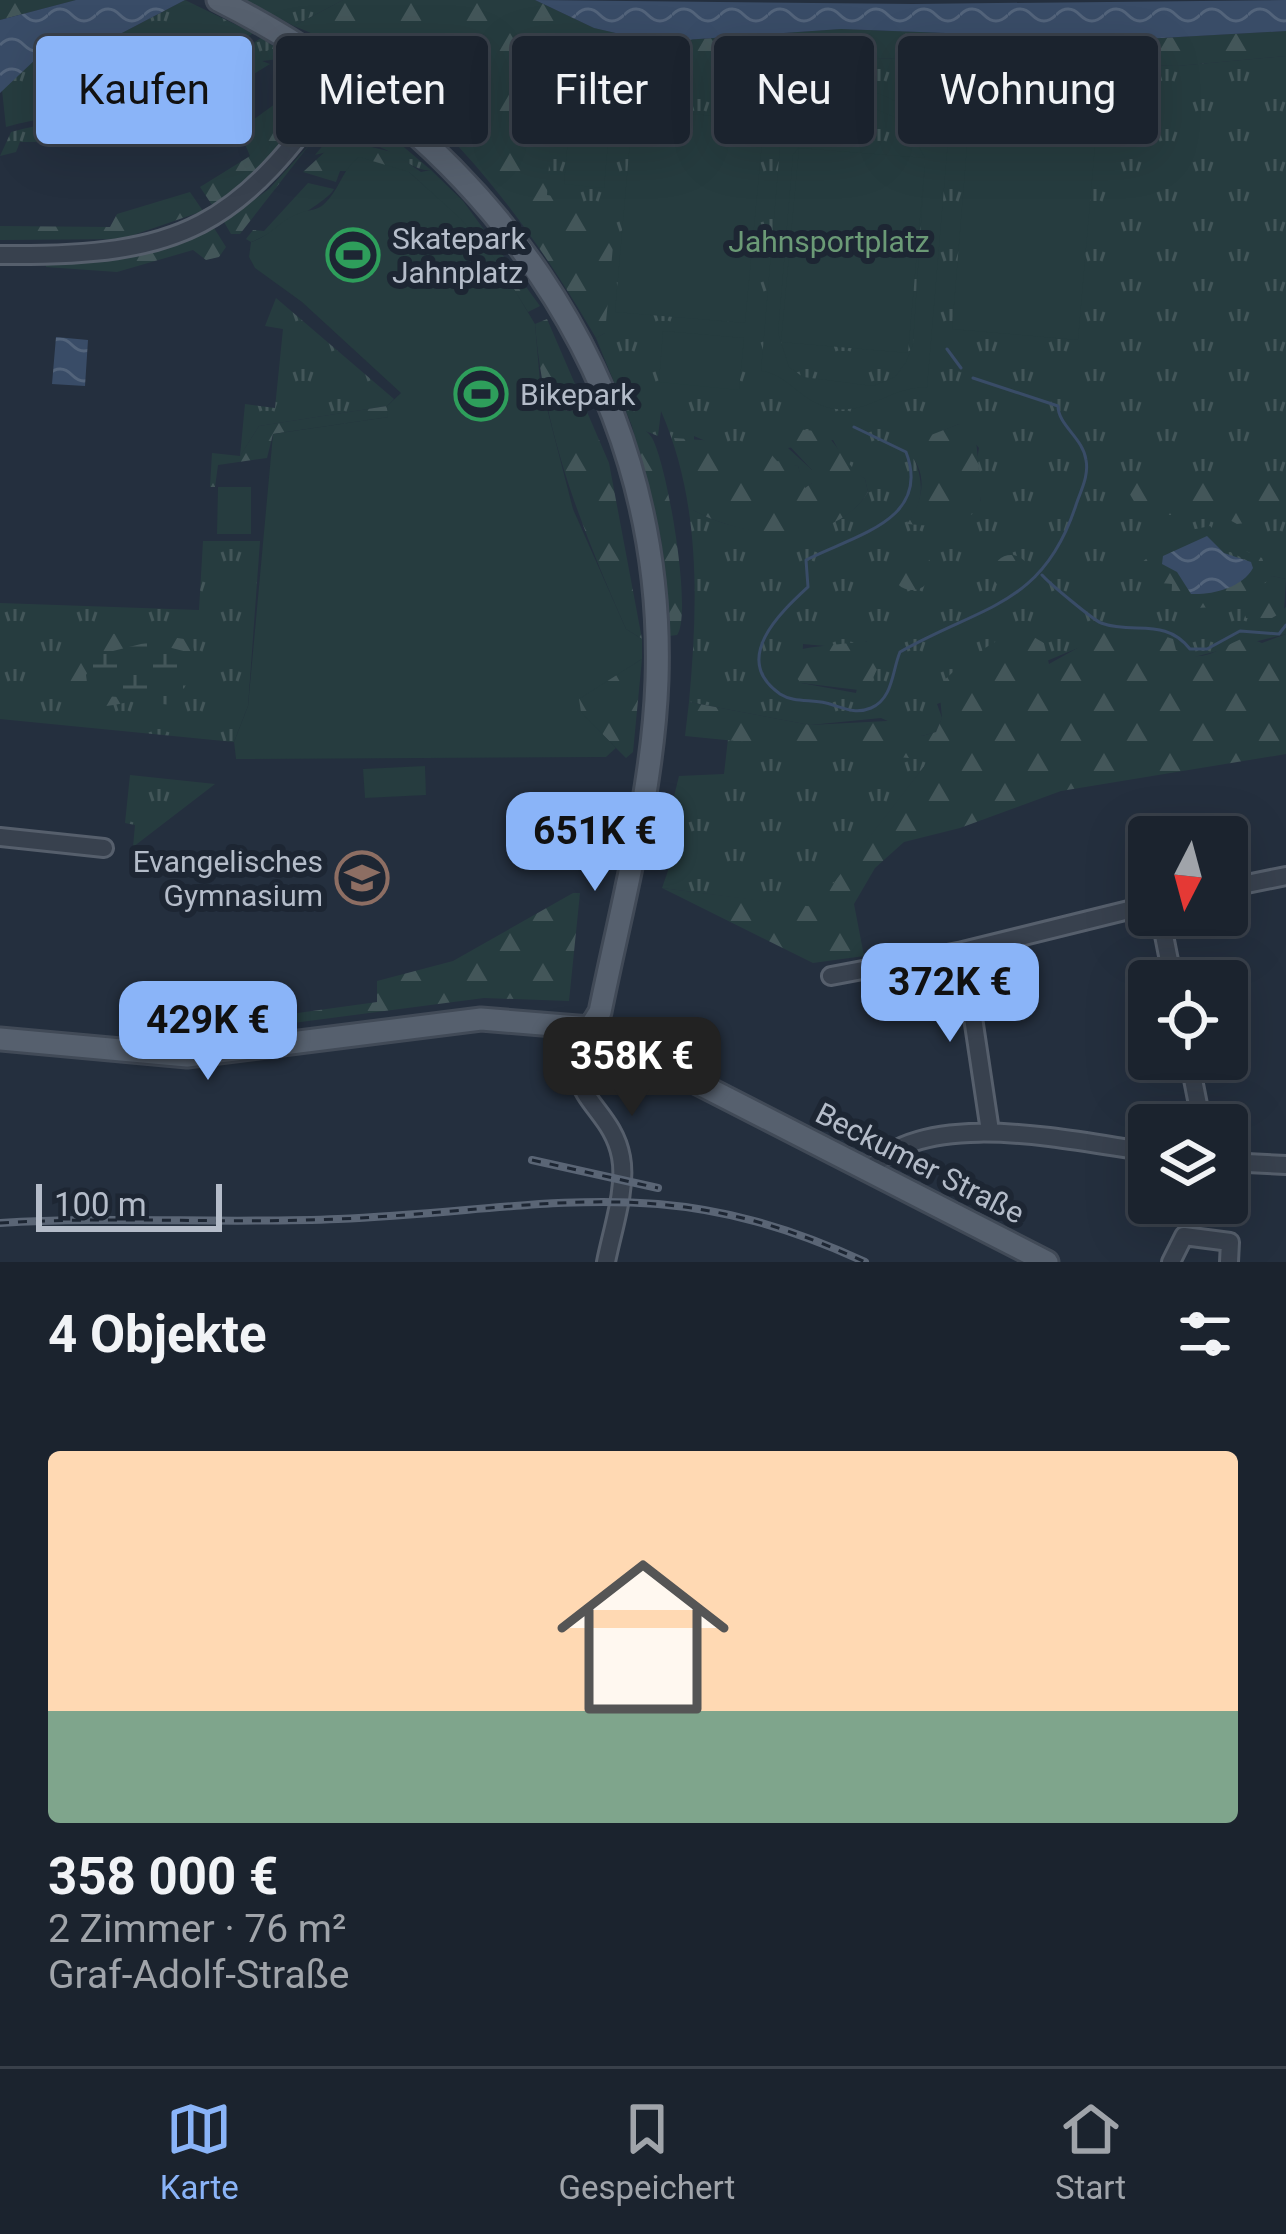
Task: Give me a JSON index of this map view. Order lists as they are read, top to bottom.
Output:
{
  "streets": {
    "main road": ["Beckumer Straße"]
  },
  "parks": ["Jahnsportplatz"],
  "places": {
    "sports": ["Skatepark Jahnplatz", "Bikepark"],
    "school or university": ["Evangelisches Gymnasium"]
  },
  "scale_bar": "100 m",
  "north": "bottom",
  "page": {
    "chip": [
      "Kaufen",
      "Mieten",
      "Filter",
      "Neu",
      "Wohnung"
    ],
    "price": [
      "651K €",
      "372K €",
      "429K €",
      "358K €"
    ],
    "scale": "100 m",
    "heading": "4 Objekte",
    "list": [
      {
        "name": "358 000 €",
        "note": "2 Zimmer · 76 m² · Graf-Adolf-Straße"
      }
    ],
    "tabs": ["Karte", "Gespeichert", "Start"]
  }
}
